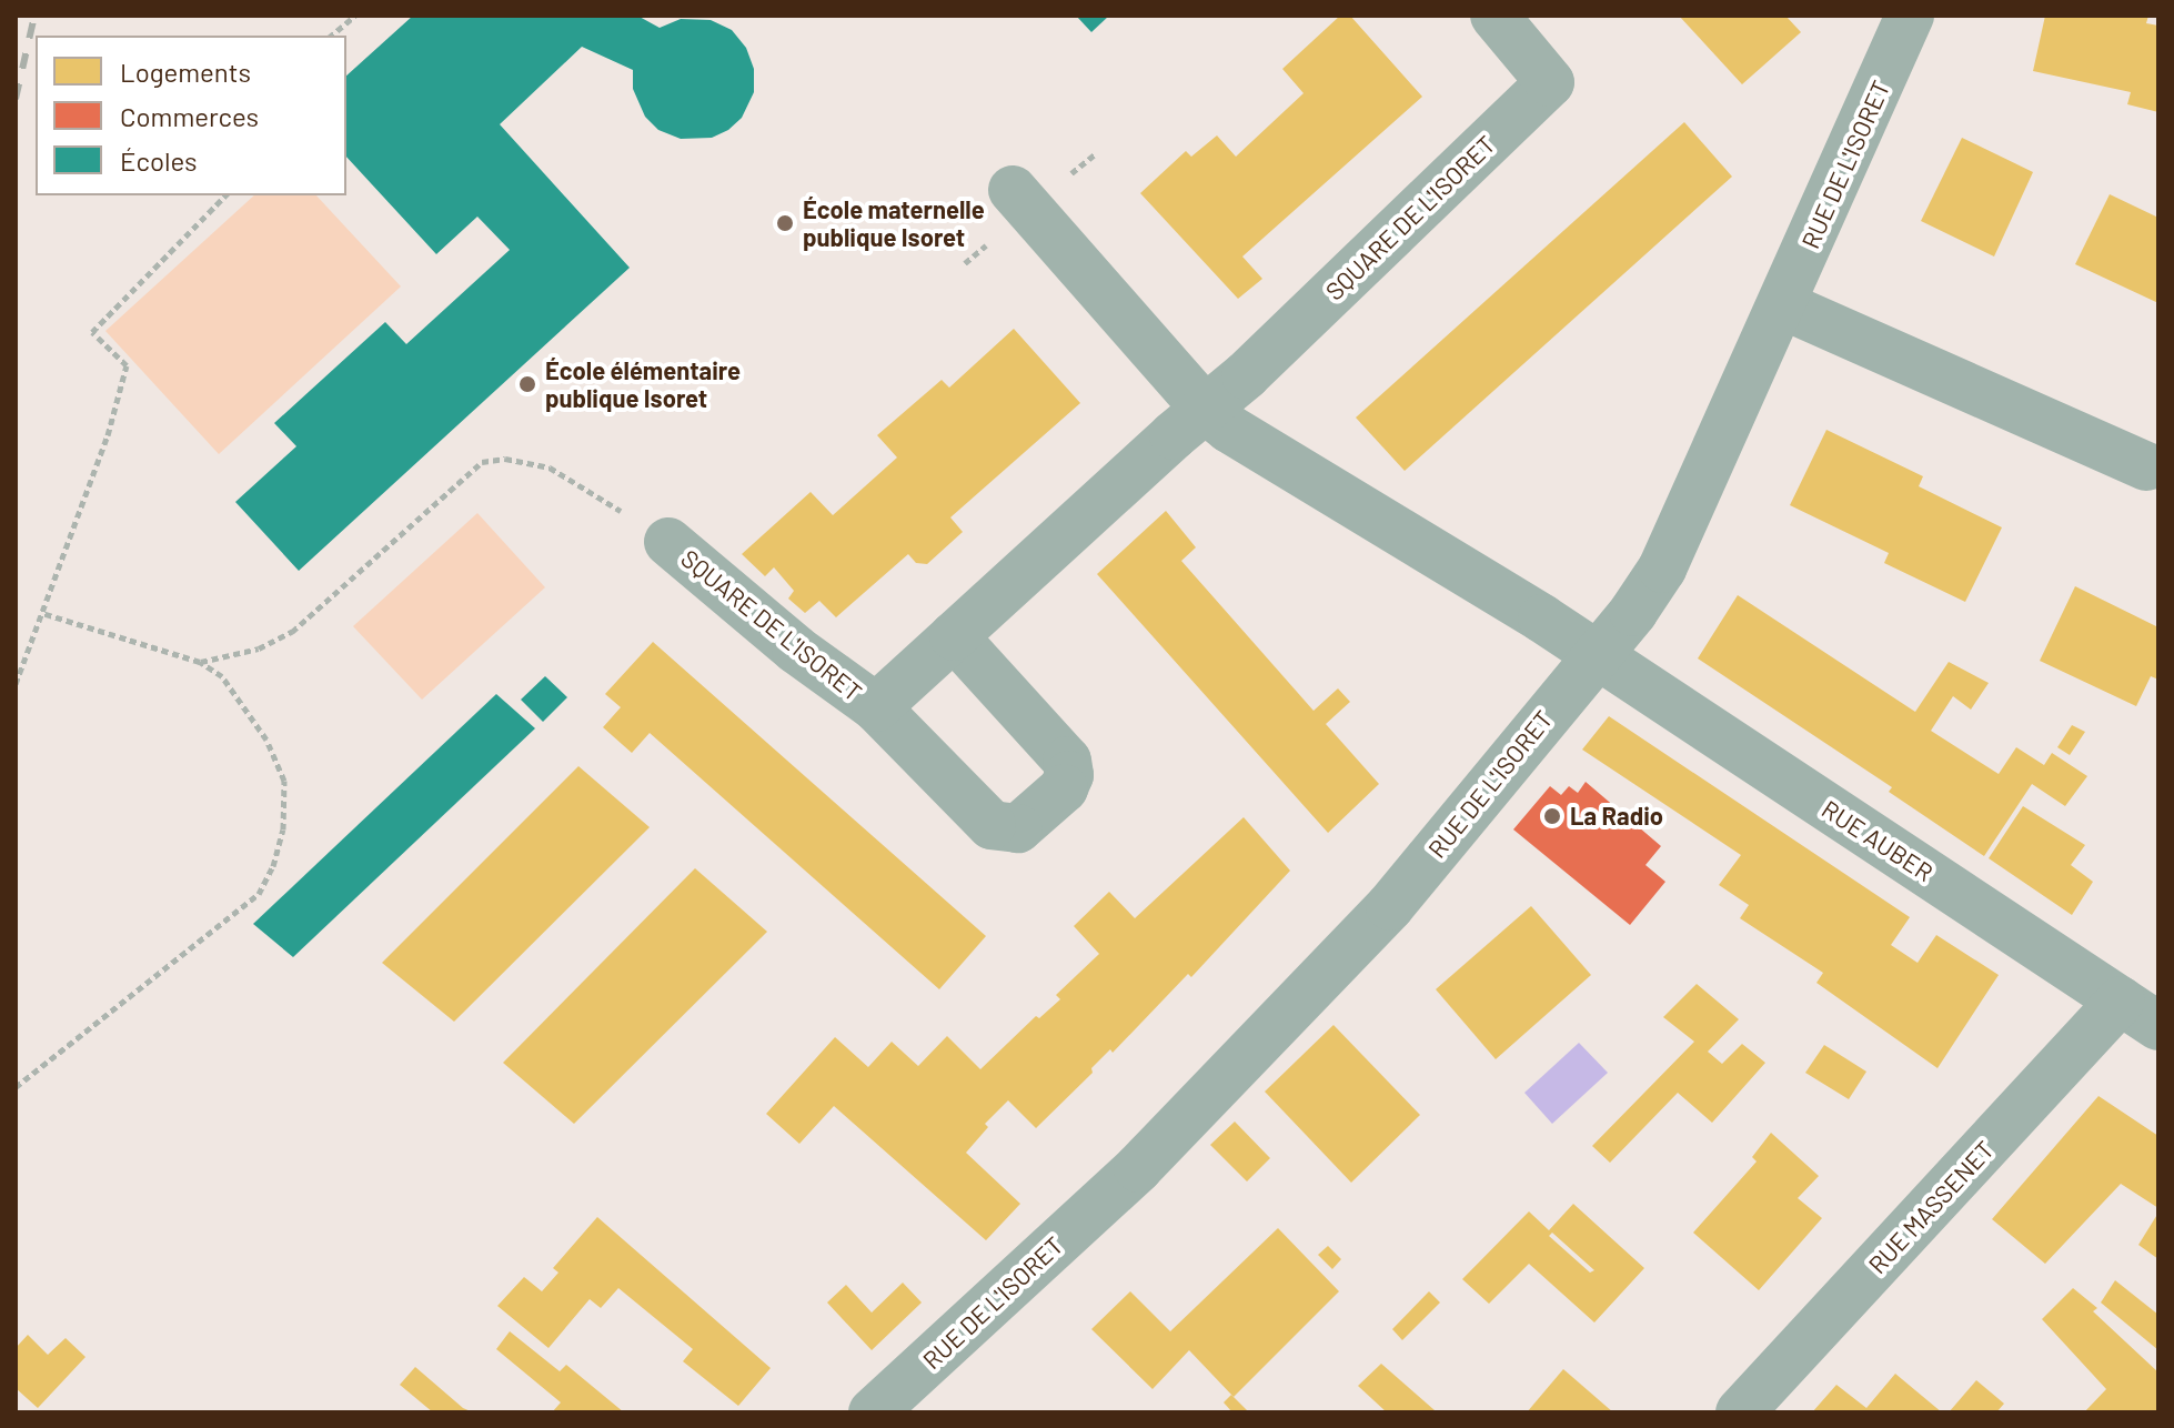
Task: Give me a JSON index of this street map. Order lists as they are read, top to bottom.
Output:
{
  "streets": {
    "street": [
      "RUE DE L'ISORET",
      "SQUARE DE L'ISORET",
      "RUE AUBER",
      "RUE MASSENET"
    ]
  },
  "crossings": [
    ["RUE DE L'ISORET", "RUE AUBER"],
    ["RUE AUBER", "RUE MASSENET"]
  ],
  "places": ["École maternelle publique Isoret", "École élémentaire publique Isoret", "La Radio"],
  "legend": ["Logements", "Commerces", "Écoles"]
}
